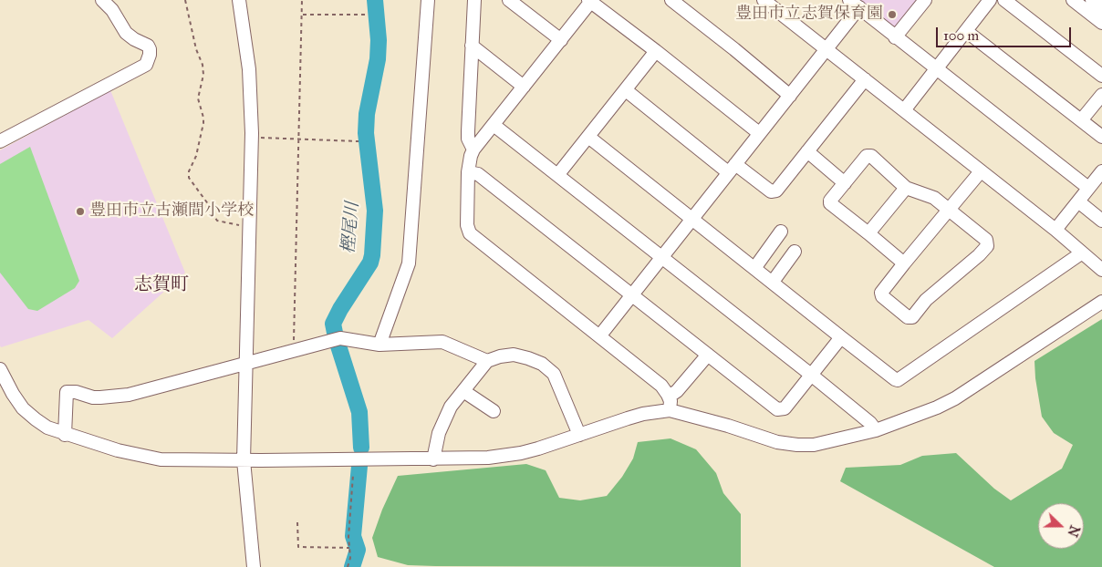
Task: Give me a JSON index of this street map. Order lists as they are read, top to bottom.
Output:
{
  "districts": ["志賀町"],
  "water": ["樫尾川"],
  "places": ["豊田市立志賀保育園", "豊田市立古瀬間小学校"],
  "scale_bar": "100 m",
  "north": "right"
}
